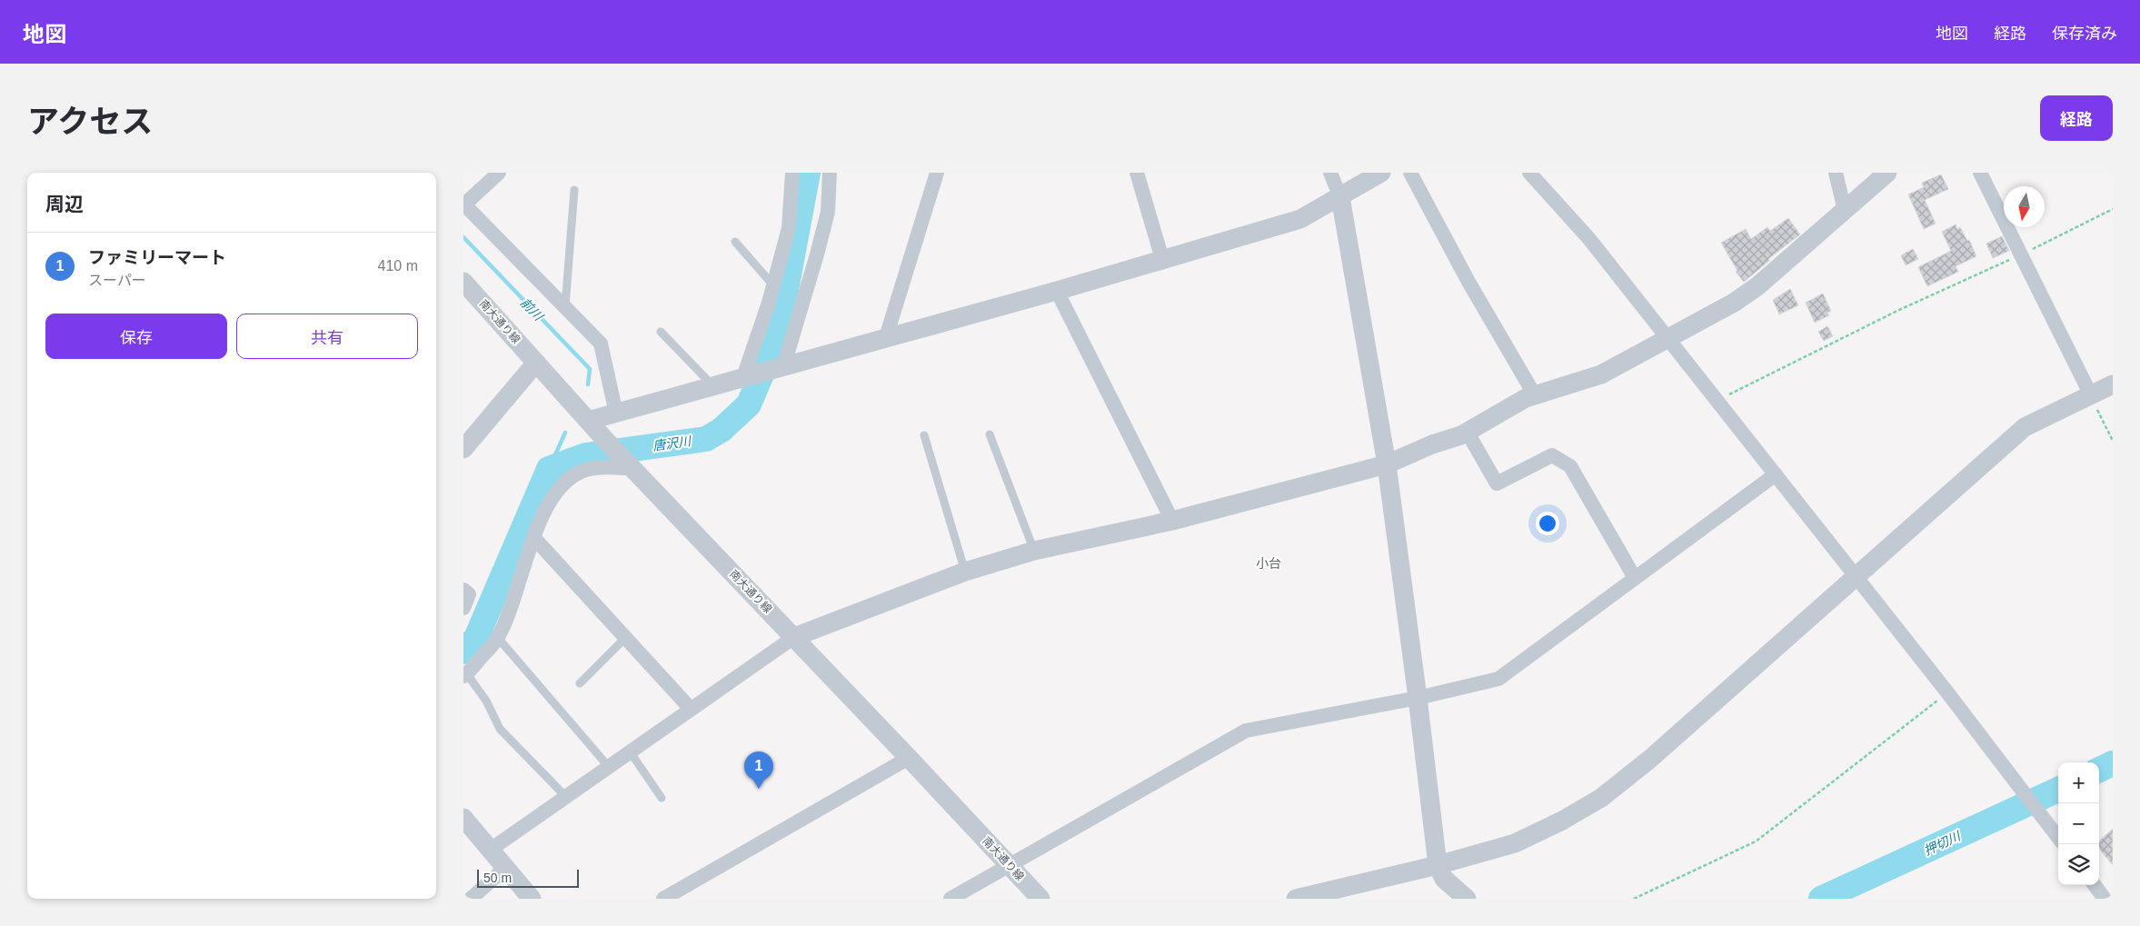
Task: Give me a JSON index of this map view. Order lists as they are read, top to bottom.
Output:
{
  "streets": {
    "street": ["南大通り線"]
  },
  "districts": ["小台"],
  "water": ["前川", "唐沢川", "押切川"],
  "scale_bar": "50 m",
  "north": "bottom",
  "page": {
    "header": "地図",
    "nav": ["地図", "経路", "保存済み"],
    "title": "アクセス",
    "buttons": [
      "経路",
      ["保存", "共有"]
    ],
    "heading": "周辺",
    "list": [
      {
        "mark": "1",
        "name": "ファミリーマート",
        "note": "スーパー",
        "value": "410 m"
      }
    ],
    "pins": "1",
    "map_buttons": ["+", "−"],
    "scale": "50 m"
  }
}
